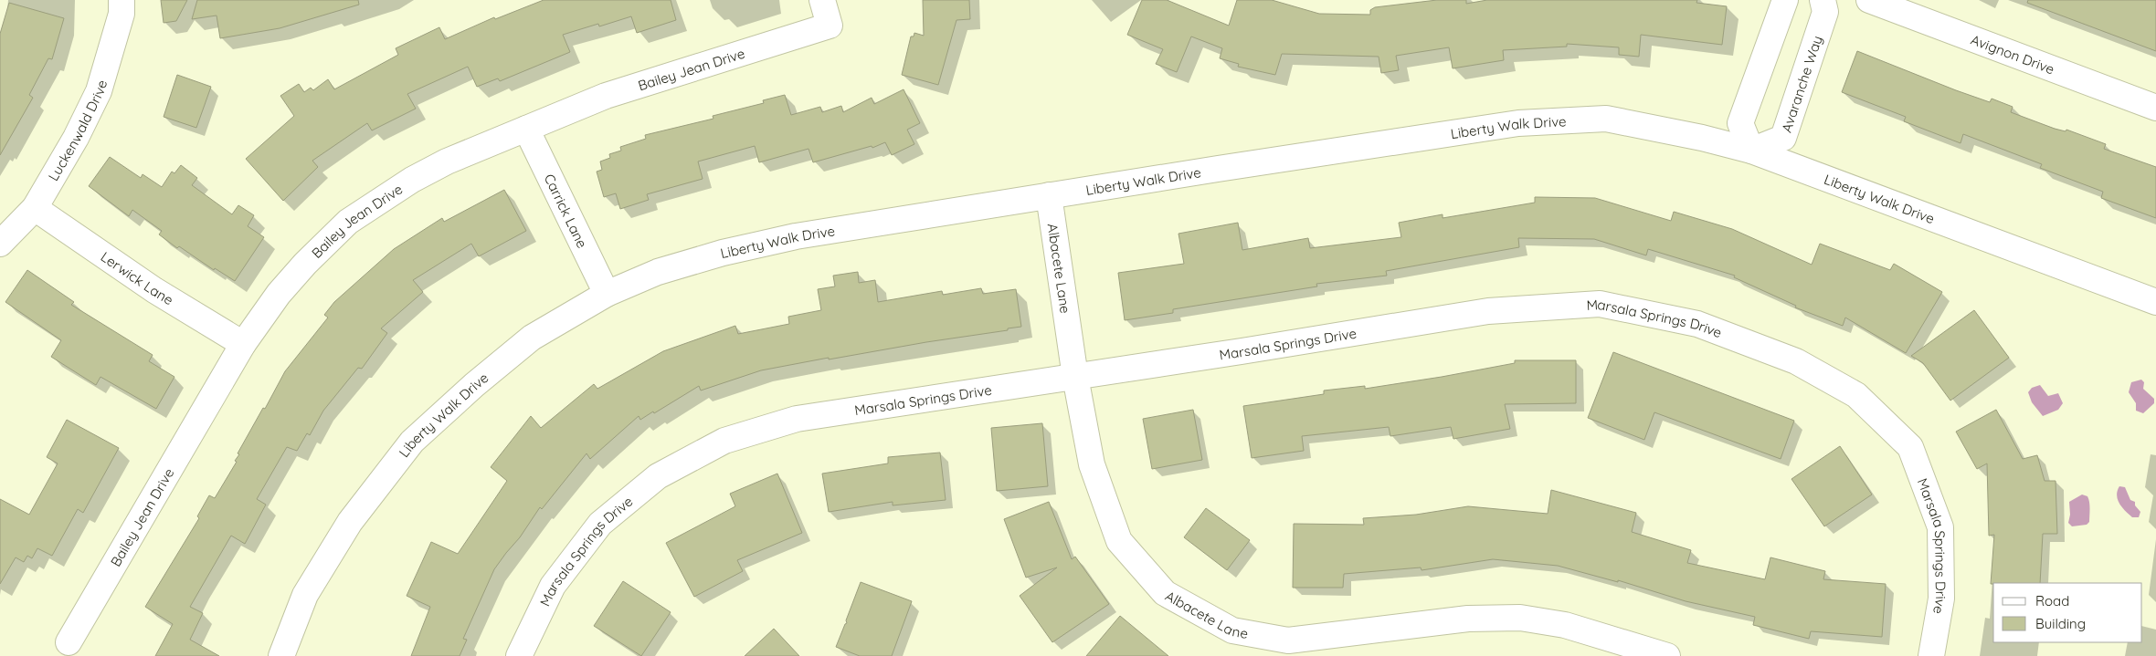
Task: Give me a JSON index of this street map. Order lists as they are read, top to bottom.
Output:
{
  "streets": {
    "street": [
      "Avignon Drive",
      "Bailey Jean Drive",
      "Avaranche Way",
      "Liberty Walk Drive",
      "Luckenwald Drive",
      "Carrick Lane",
      "Albacete Lane",
      "Lerwick Lane",
      "Marsala Springs Drive"
    ]
  },
  "crossings": [
    ["Bailey Jean Drive", "Carrick Lane"],
    ["Bailey Jean Drive", "Lerwick Lane"],
    ["Avaranche Way", "Liberty Walk Drive"],
    ["Liberty Walk Drive", "Carrick Lane"],
    ["Liberty Walk Drive", "Albacete Lane"],
    ["Luckenwald Drive", "Lerwick Lane"],
    ["Albacete Lane", "Marsala Springs Drive"]
  ],
  "legend": ["Road", "Building"]
}
